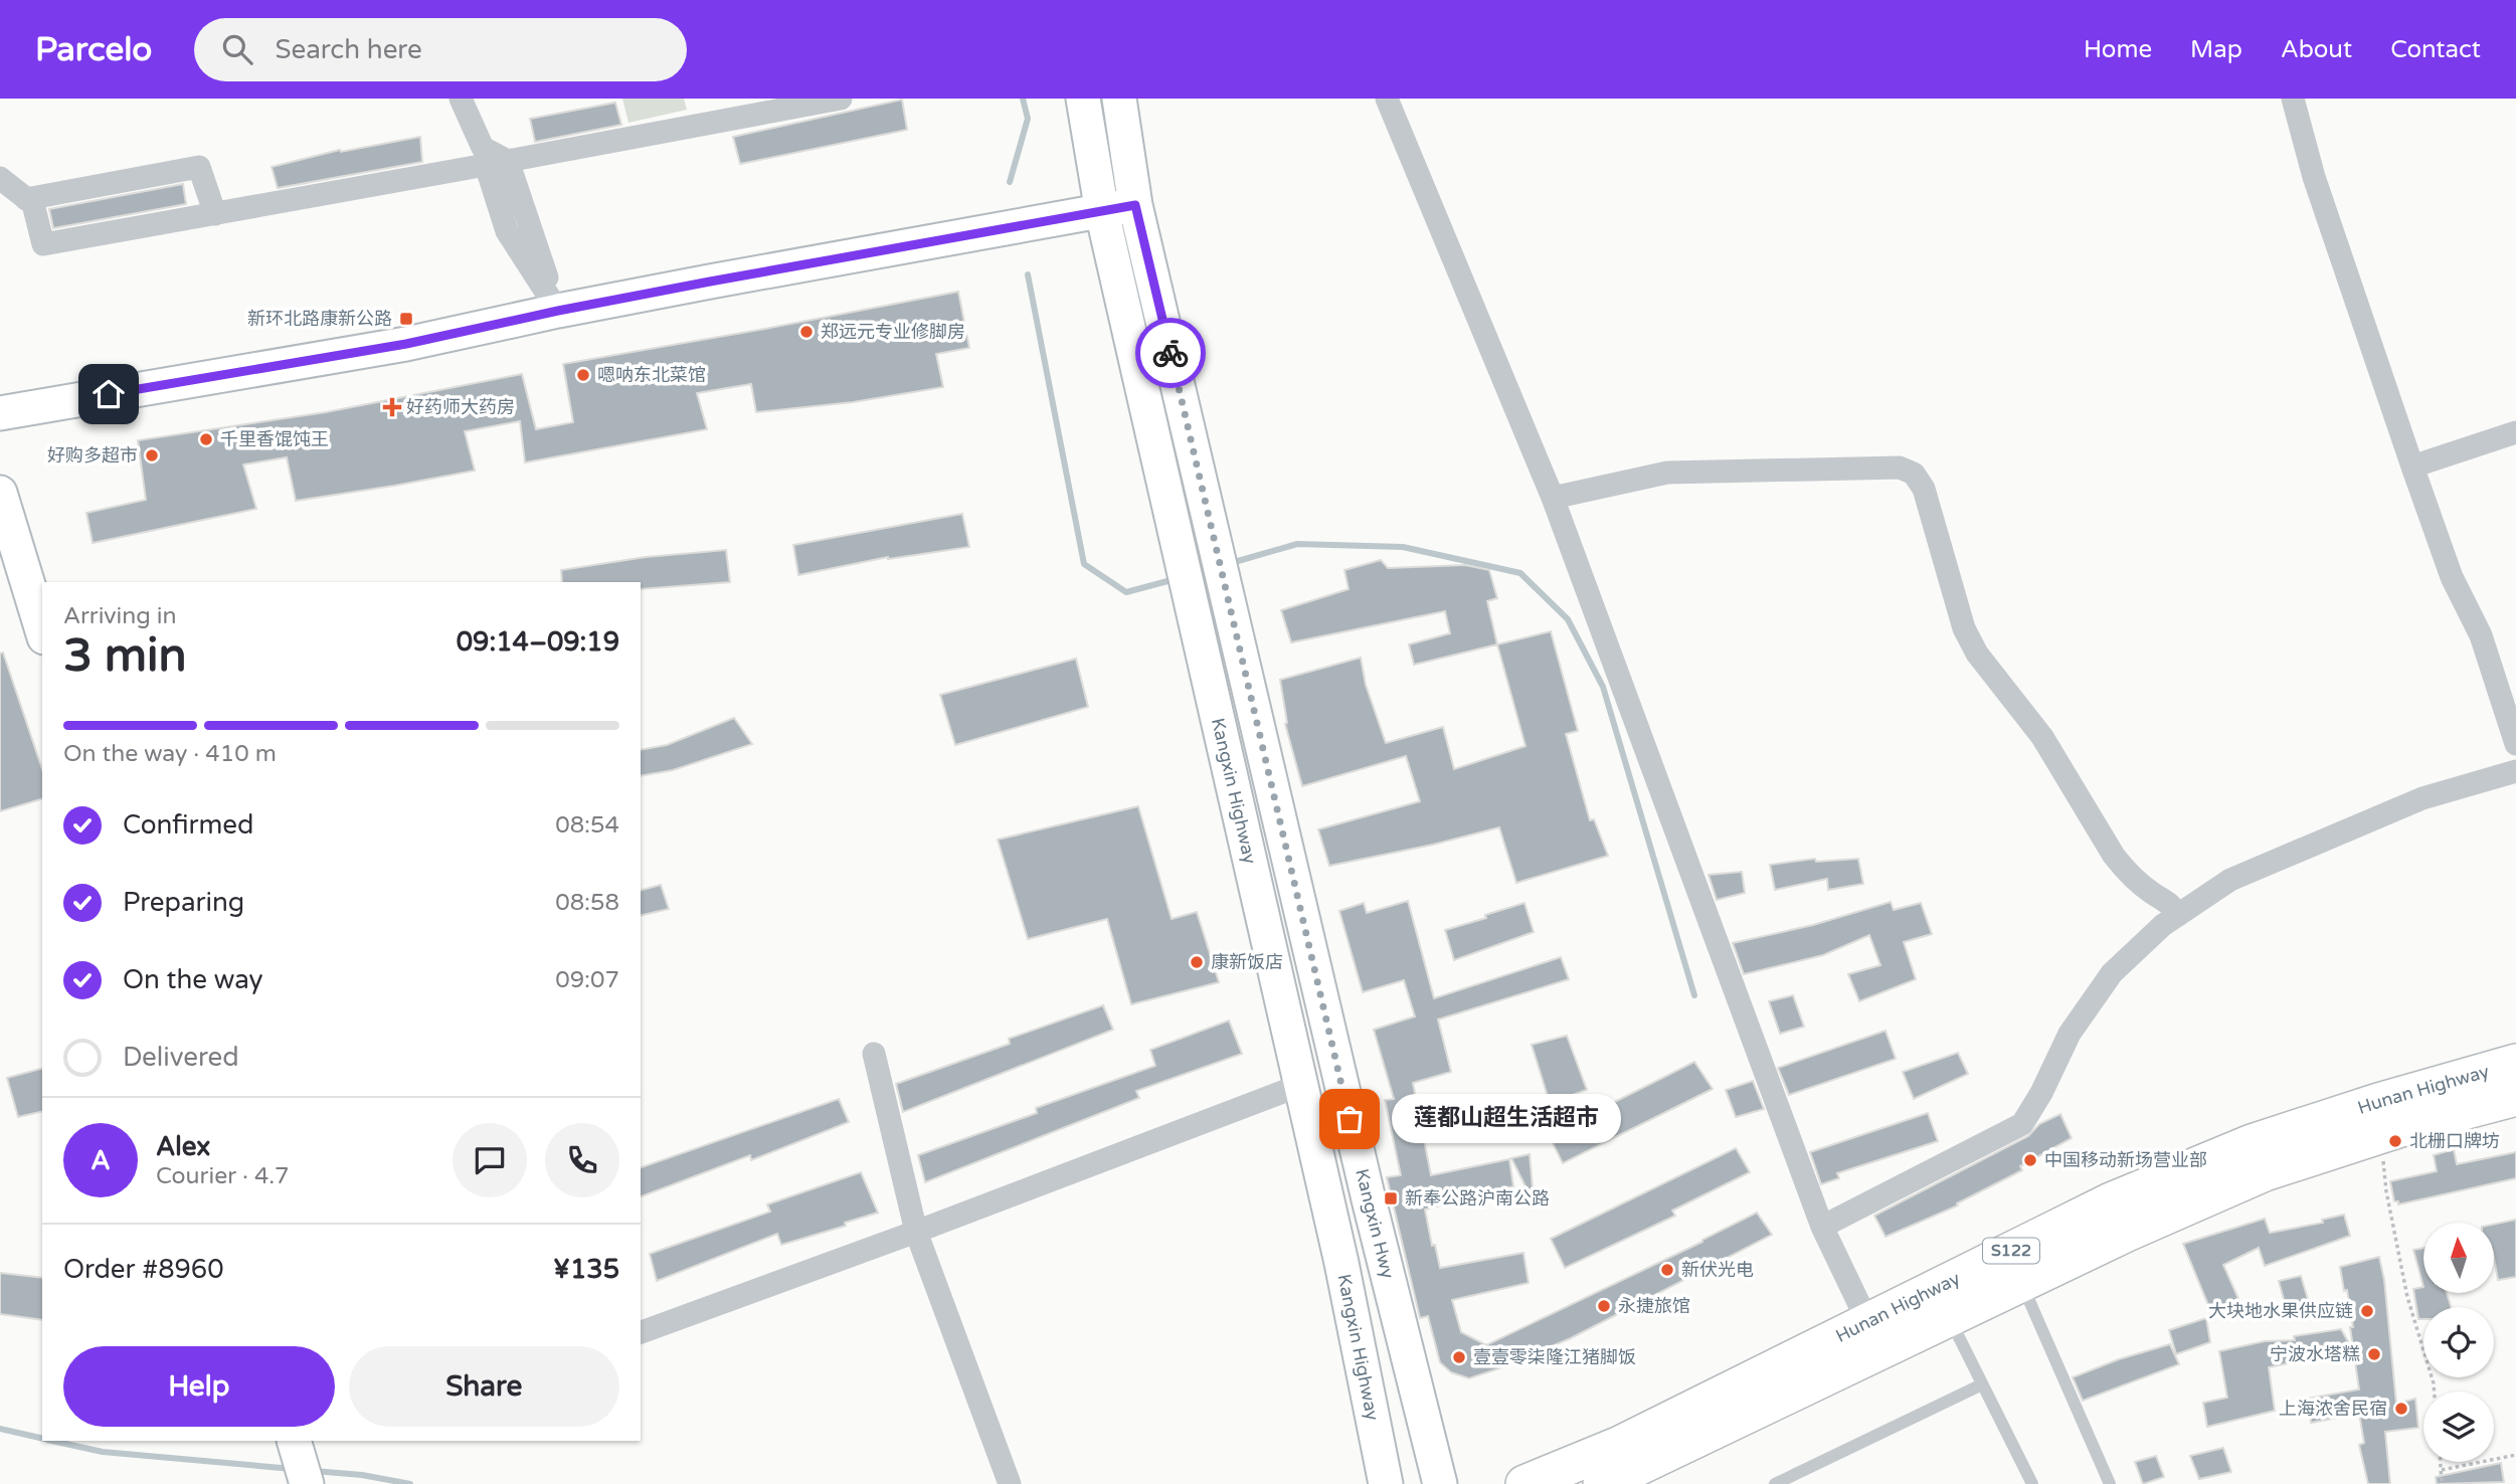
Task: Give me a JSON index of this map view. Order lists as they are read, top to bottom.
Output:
{
  "streets": {
    "main road": [
      "Kangxin Highway",
      "Hunan Highway",
      "Kangxin Hwy",
      "S122"
    ]
  },
  "places": {
    "transit": ["新环北路康新公路", "新奉公路沪南公路"],
    "other": [
      "郑远元专业修脚房",
      "嗯呐东北菜馆",
      "千里香馄饨王",
      "好购多超市",
      "康新饭店",
      "莲都山超生活超市",
      "北栅口牌坊",
      "中国移动新场营业部",
      "新伏光电",
      "永捷旅馆",
      "大块地水果供应链",
      "宁波水塔糕",
      "壹壹零柒隆江猪脚饭",
      "上海浓舍民宿"
    ],
    "health": ["好药师大药房"]
  },
  "north": "top",
  "page": {
    "header": "Parcelo",
    "search": "Search here",
    "nav": [
      "Home",
      "Map",
      "About",
      "Contact"
    ],
    "heading": ["3 min", "Arriving in", "09:14–09:19"],
    "panel": [
      "Alex",
      "Courier · 4.7",
      "Order #8960",
      "¥135"
    ],
    "bar": "On the way · 410 m",
    "list": [
      ["Confirmed", "08:54"],
      ["Preparing", "08:58"],
      ["On the way", "09:07"],
      "Delivered"
    ],
    "bubble": "莲都山超生活超市",
    "round": "A",
    "buttons": ["Help", "Share"]
  }
}
